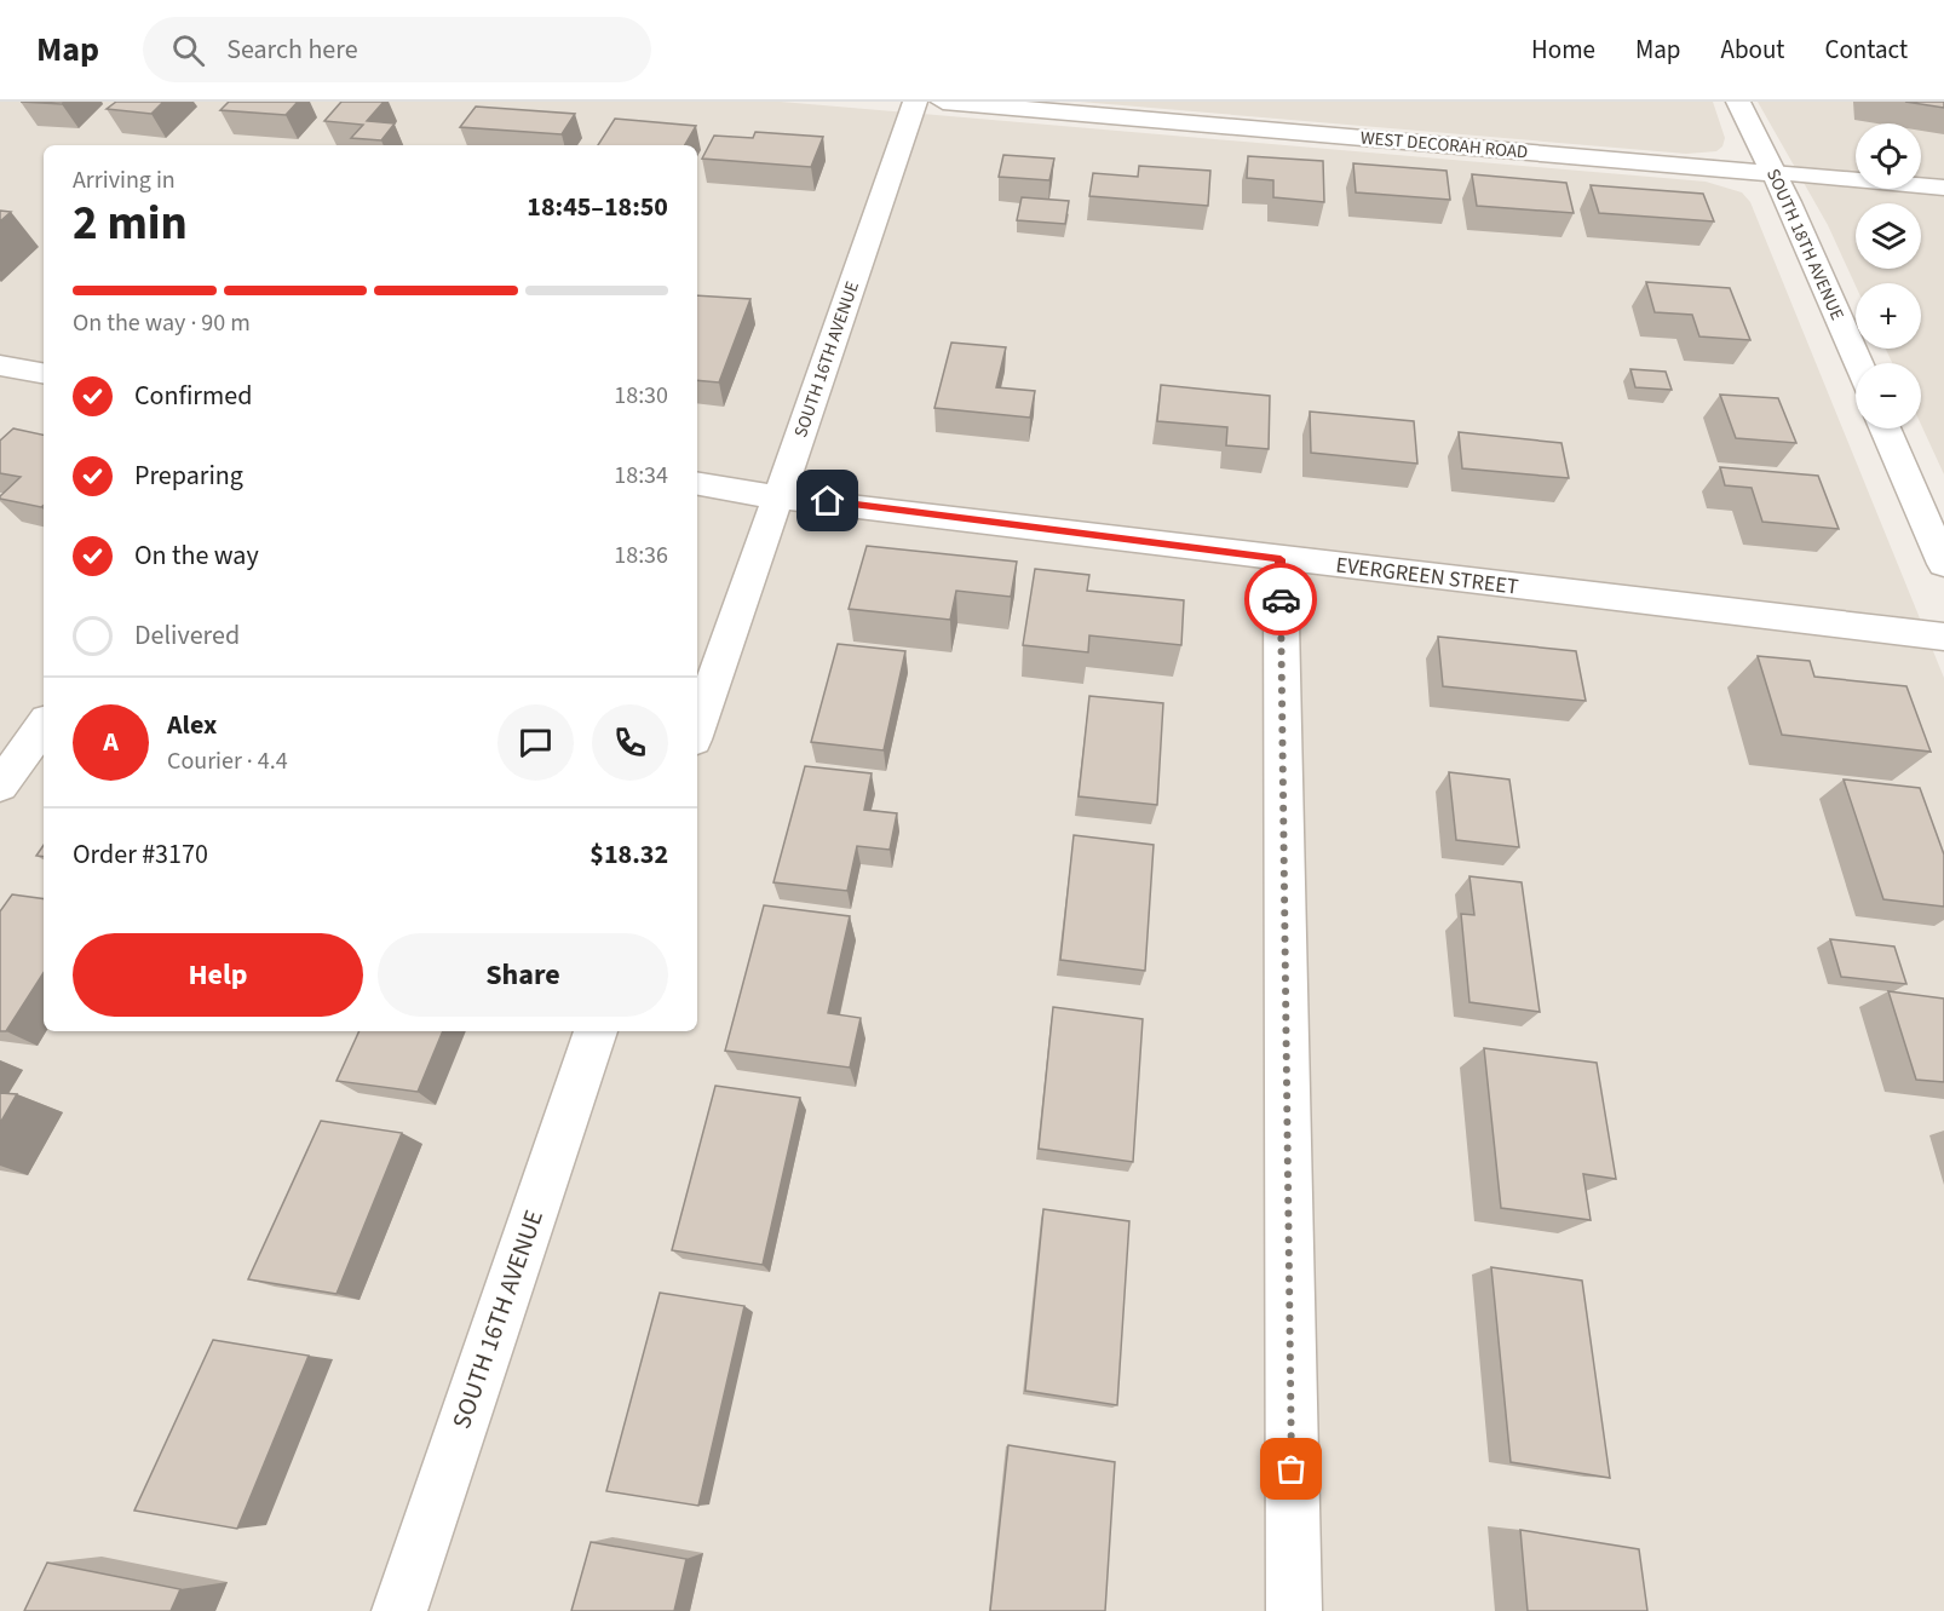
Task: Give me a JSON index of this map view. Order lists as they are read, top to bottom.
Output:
{
  "streets": {
    "street": [
      "WEST DECORAH ROAD",
      "SOUTH 18TH AVENUE",
      "SOUTH 16TH AVENUE",
      "EVERGREEN STREET"
    ]
  },
  "crossings": [
    ["WEST DECORAH ROAD", "SOUTH 18TH AVENUE"],
    ["SOUTH 16TH AVENUE", "EVERGREEN STREET"]
  ],
  "page": {
    "header": "Map",
    "search": "Search here",
    "nav": [
      "Home",
      "Map",
      "About",
      "Contact"
    ],
    "map_buttons": ["+", "−"],
    "heading": ["2 min", "Arriving in", "18:45–18:50"],
    "panel": [
      "Alex",
      "Courier · 4.4",
      "Order #3170",
      "$18.32"
    ],
    "bar": "On the way · 90 m",
    "list": [
      ["Confirmed", "18:30"],
      ["Preparing", "18:34"],
      ["On the way", "18:36"],
      "Delivered"
    ],
    "round": "A",
    "buttons": ["Help", "Share"]
  }
}
